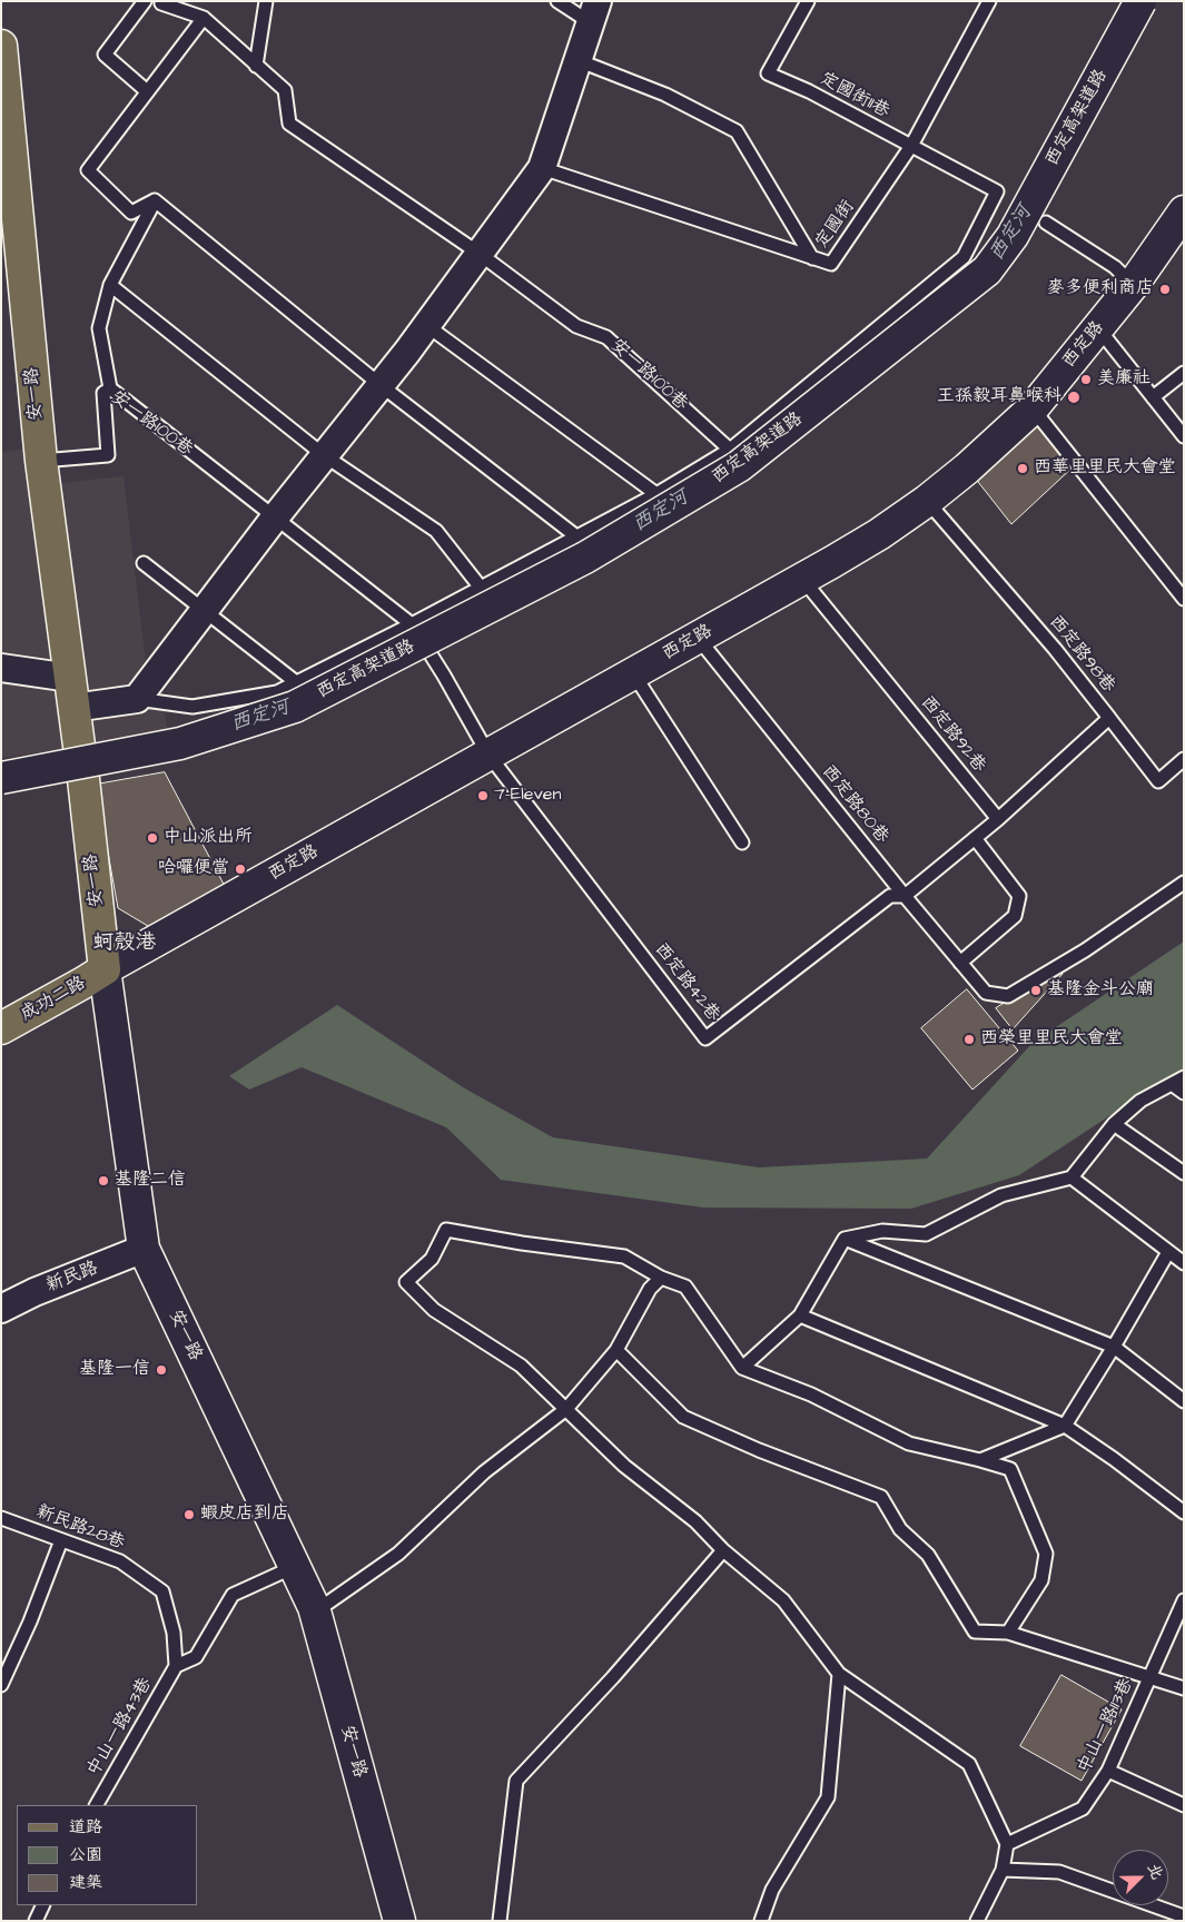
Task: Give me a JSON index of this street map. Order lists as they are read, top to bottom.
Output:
{
  "streets": {
    "main road": ["安一路", "成功二路"],
    "street": ["西定高架道路", "西定路", "新民路"],
    "lane": [
      "定國街11巷",
      "定國街",
      "安一路100巷",
      "西定路98巷",
      "西定路92巷",
      "西定路80巷",
      "西定路42巷",
      "新民路28巷",
      "中山一路113巷",
      "中山一路43巷"
    ]
  },
  "crossings": [
    ["定國街11巷", "定國街"],
    ["定國街11巷", "安一路100巷"],
    ["西定路", "安一路100巷"],
    ["西定路", "安一路"],
    ["西定路", "西定路98巷"],
    ["西定路", "西定路92巷"],
    ["西定路", "西定路80巷"],
    ["西定路", "西定路42巷"],
    ["西定路", "成功二路"],
    ["安一路100巷", "安一路"],
    ["安一路100巷", "西定路42巷"],
    ["安一路", "成功二路"],
    ["安一路", "新民路"],
    ["西定路98巷", "西定路92巷"],
    ["西定路80巷", "西定路42巷"],
    ["新民路28巷", "中山一路43巷"]
  ],
  "districts": ["蚵殼港"],
  "water": ["西定河"],
  "places": [
    "麥多便利商店",
    "美廉社",
    "王孫毅耳鼻喉科",
    "西華里里民大會堂",
    "7-Eleven",
    "中山派出所",
    "哈囉便當",
    "基隆金斗公廟",
    "西榮里里民大會堂",
    "基隆二信",
    "基隆一信",
    "蝦皮店到店"
  ],
  "legend": ["道路", "公園", "建築"],
  "north": "top right"
}
